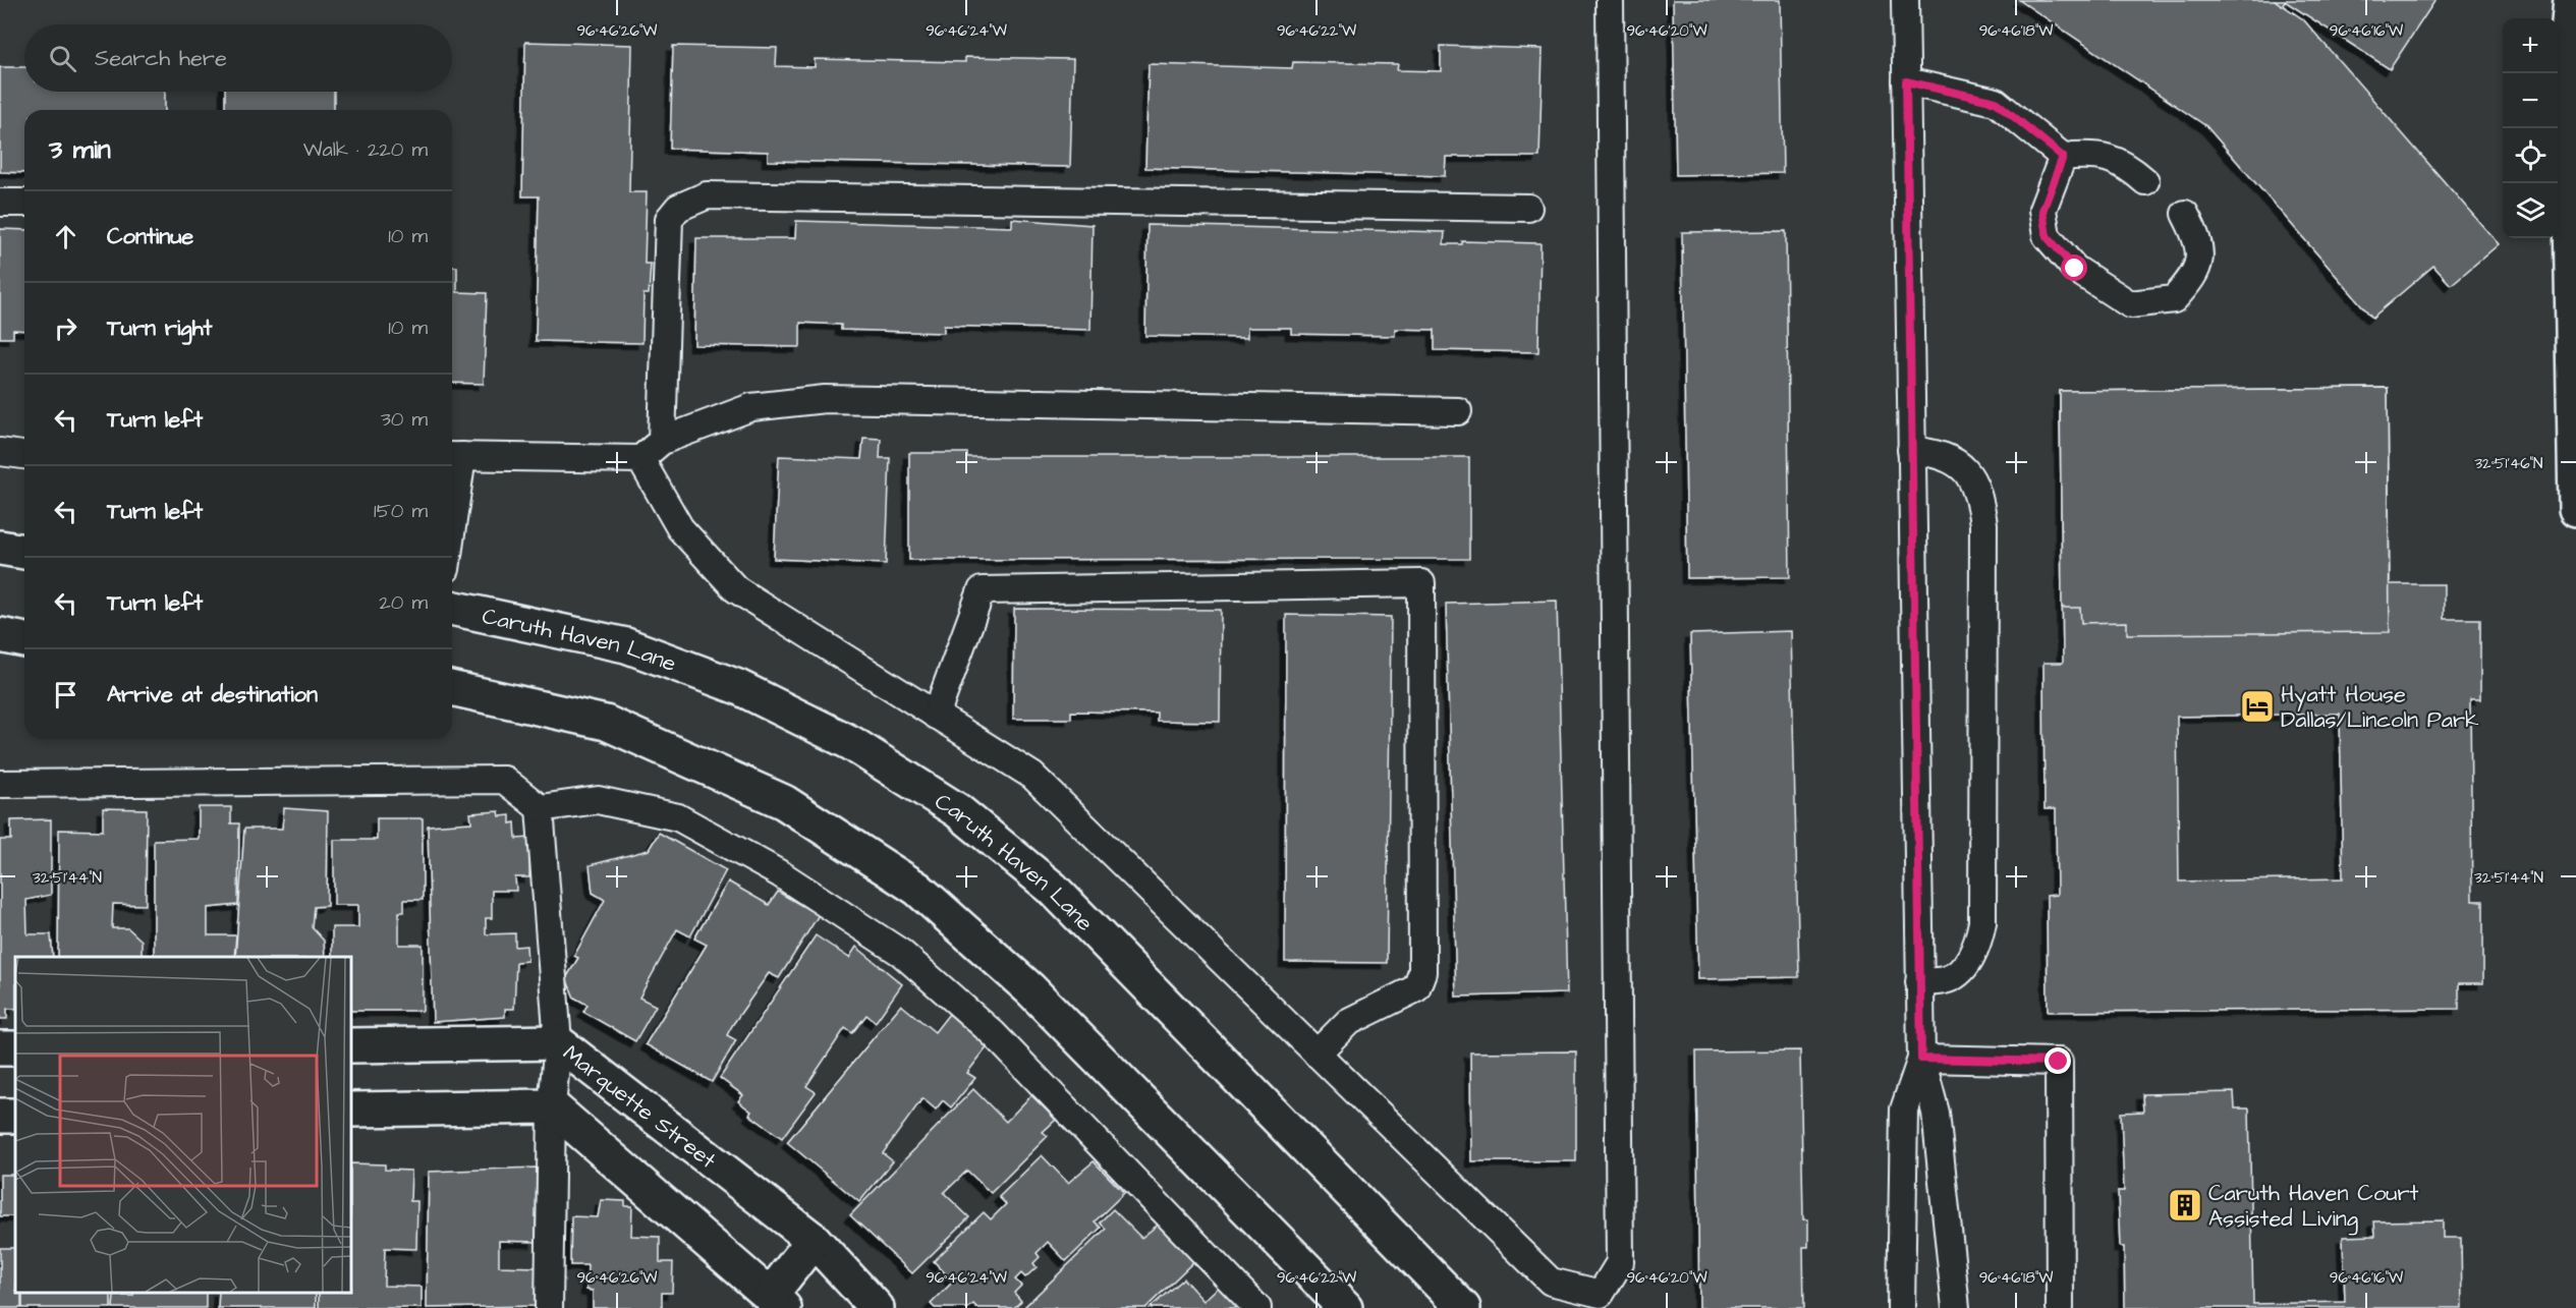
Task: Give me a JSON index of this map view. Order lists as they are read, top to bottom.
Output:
{
  "streets": {
    "main road": ["Caruth Haven Lane", "Marquette Street"]
  },
  "places": {
    "hotel": ["Hyatt House Dallas/Lincoln Park"],
    "building": ["Caruth Haven Court Assisted Living"]
  },
  "page": {
    "map_buttons": ["+", "−"],
    "search": "Search here",
    "heading": ["3 min", "Walk · 220 m"],
    "list": [
      ["Continue", "10 m"],
      ["Turn right", "10 m"],
      ["Turn left", "30 m"],
      ["Turn left", "150 m"],
      ["Turn left", "20 m"],
      "Arrive at destination"
    ]
  },
  "coordinates": [
    "96°46'26\"W",
    "96°46'24\"W",
    "96°46'22\"W",
    "96°46'20\"W",
    "96°46'18\"W",
    "96°46'16\"W",
    "32°51'46\"N",
    "32°51'44\"N"
  ]
}
